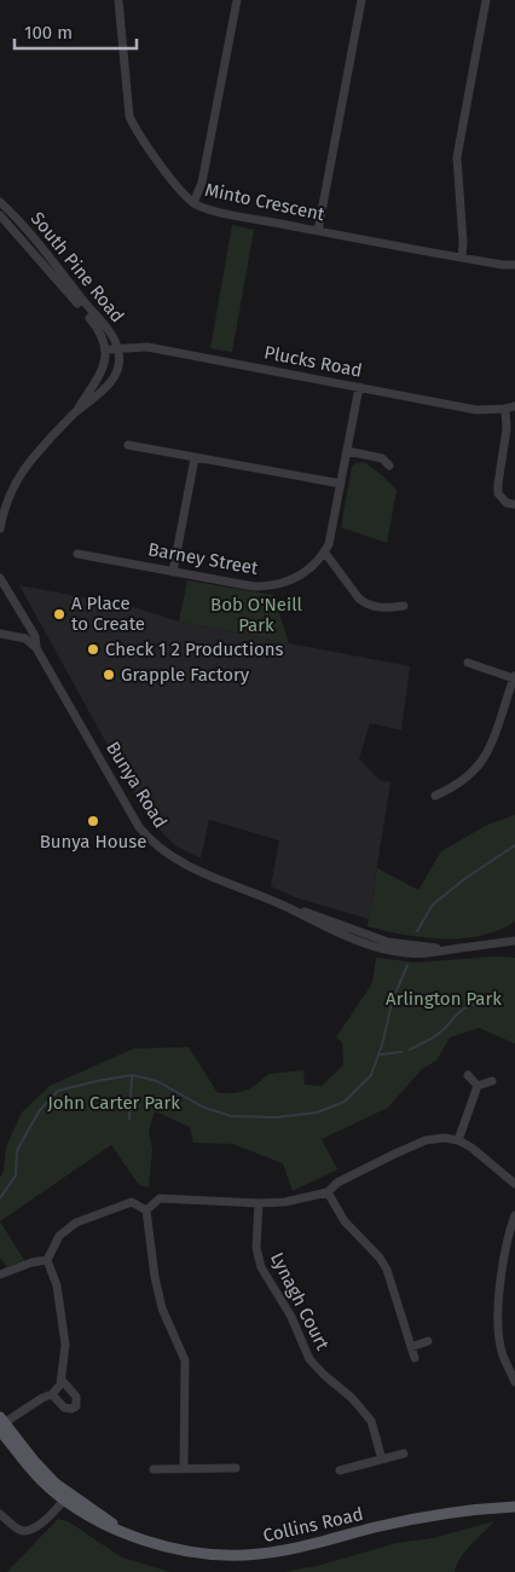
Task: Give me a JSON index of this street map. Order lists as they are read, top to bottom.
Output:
{
  "streets": {
    "main road": ["Collins Road"],
    "street": [
      "Minto Crescent",
      "South Pine Road",
      "Plucks Road",
      "Barney Street",
      "Bunya Road",
      "Lynagh Court"
    ]
  },
  "crossings": [
    ["South Pine Road", "Plucks Road"],
    ["Plucks Road", "Barney Street"]
  ],
  "parks": ["Bob O'Neill Park", "Arlington Park", "John Carter Park"],
  "places": [
    "A Place to Create",
    "Check 1 2 Productions",
    "Grapple Factory",
    "Bunya House"
  ],
  "scale_bar": "100 m"
}
